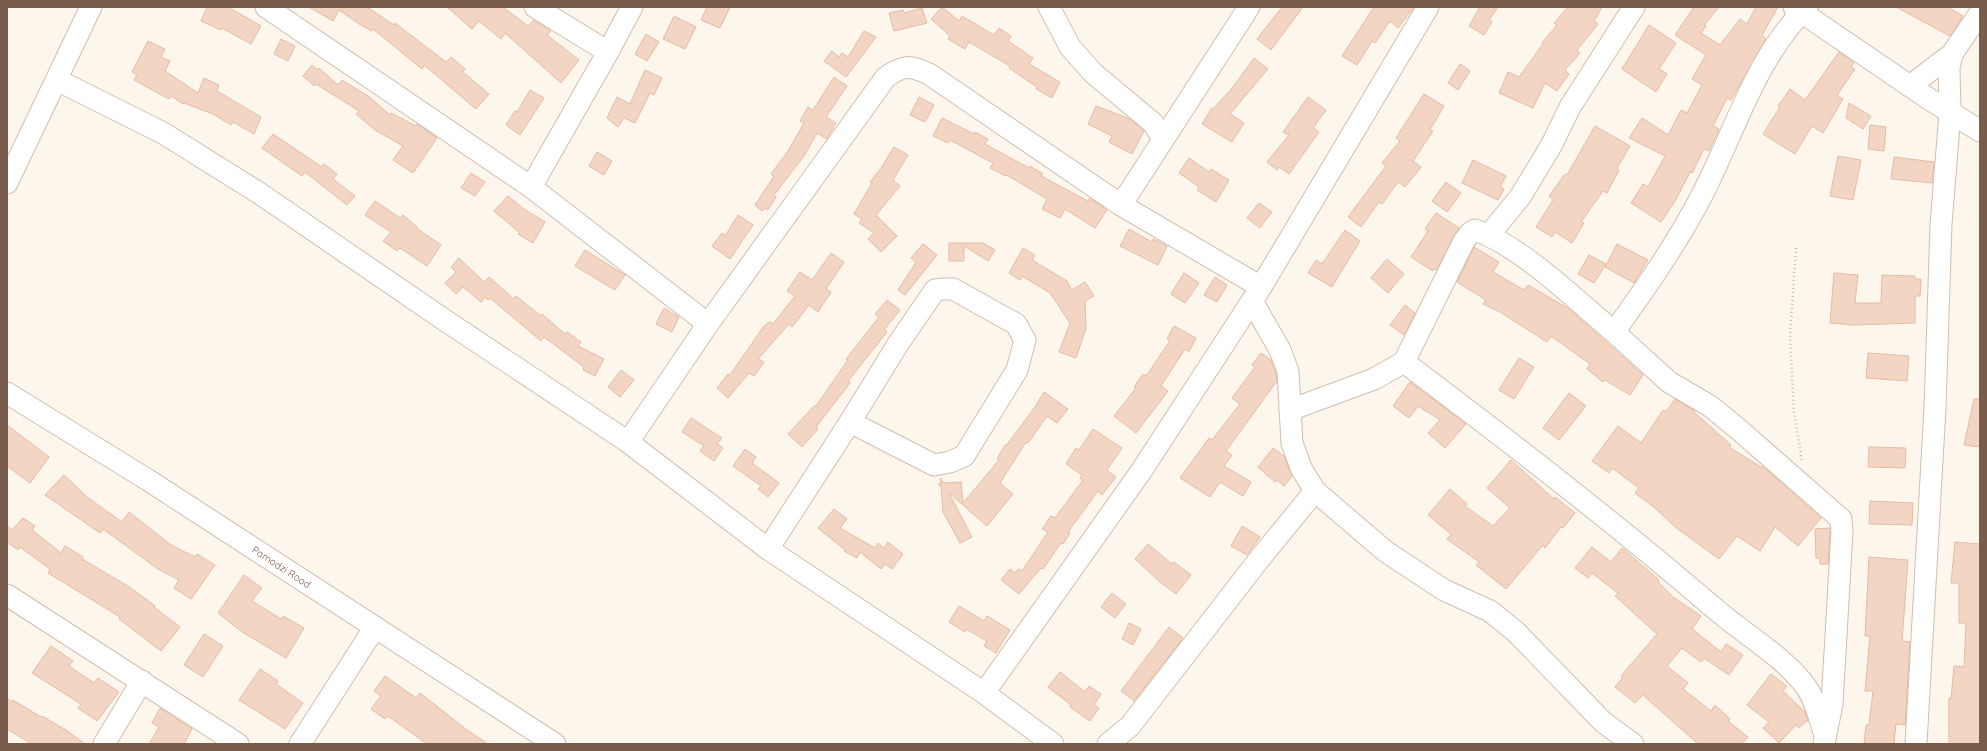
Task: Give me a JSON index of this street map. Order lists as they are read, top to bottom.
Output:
{
  "streets": {
    "street": ["Pamodzi Road"]
  }
}
